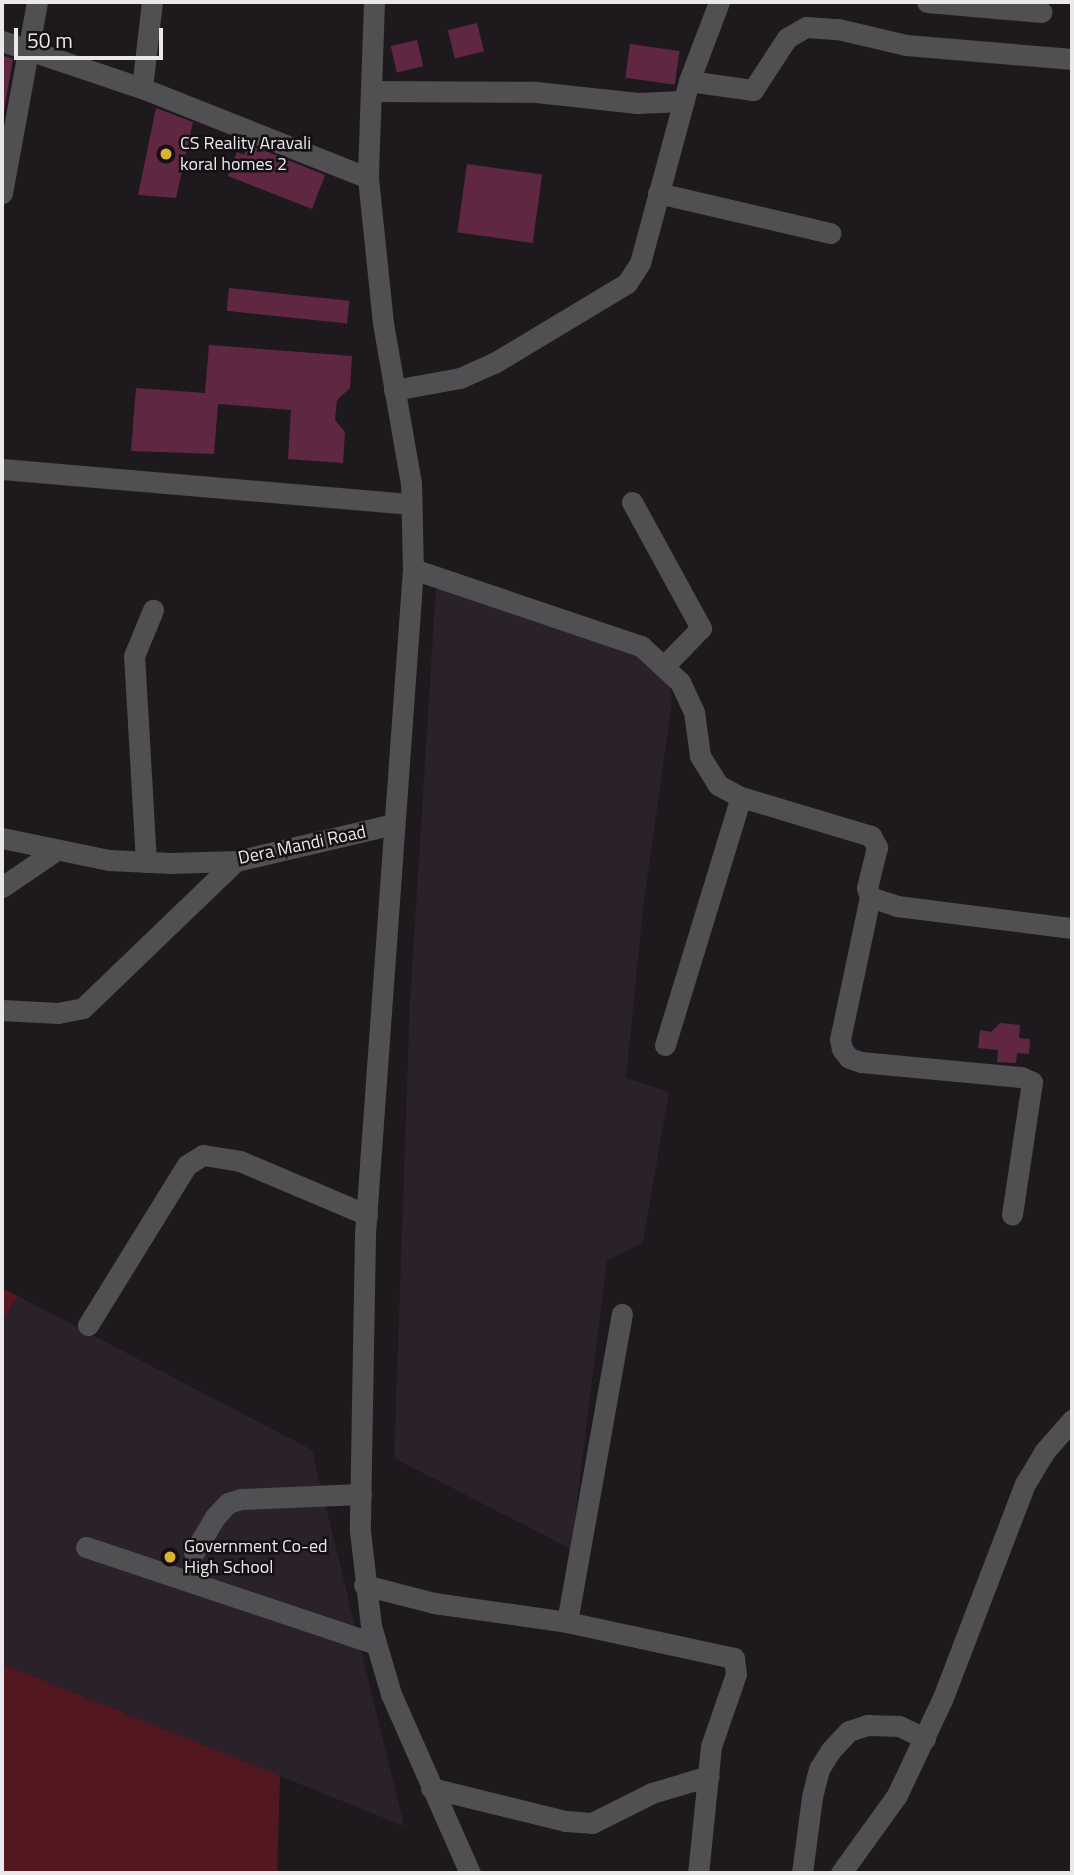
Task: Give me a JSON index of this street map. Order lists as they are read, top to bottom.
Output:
{
  "streets": {
    "street": ["Dera Mandi Road"]
  },
  "places": ["CS Reality Aravali koral homes 2", "Government Co-ed High School"],
  "scale_bar": "50 m"
}
